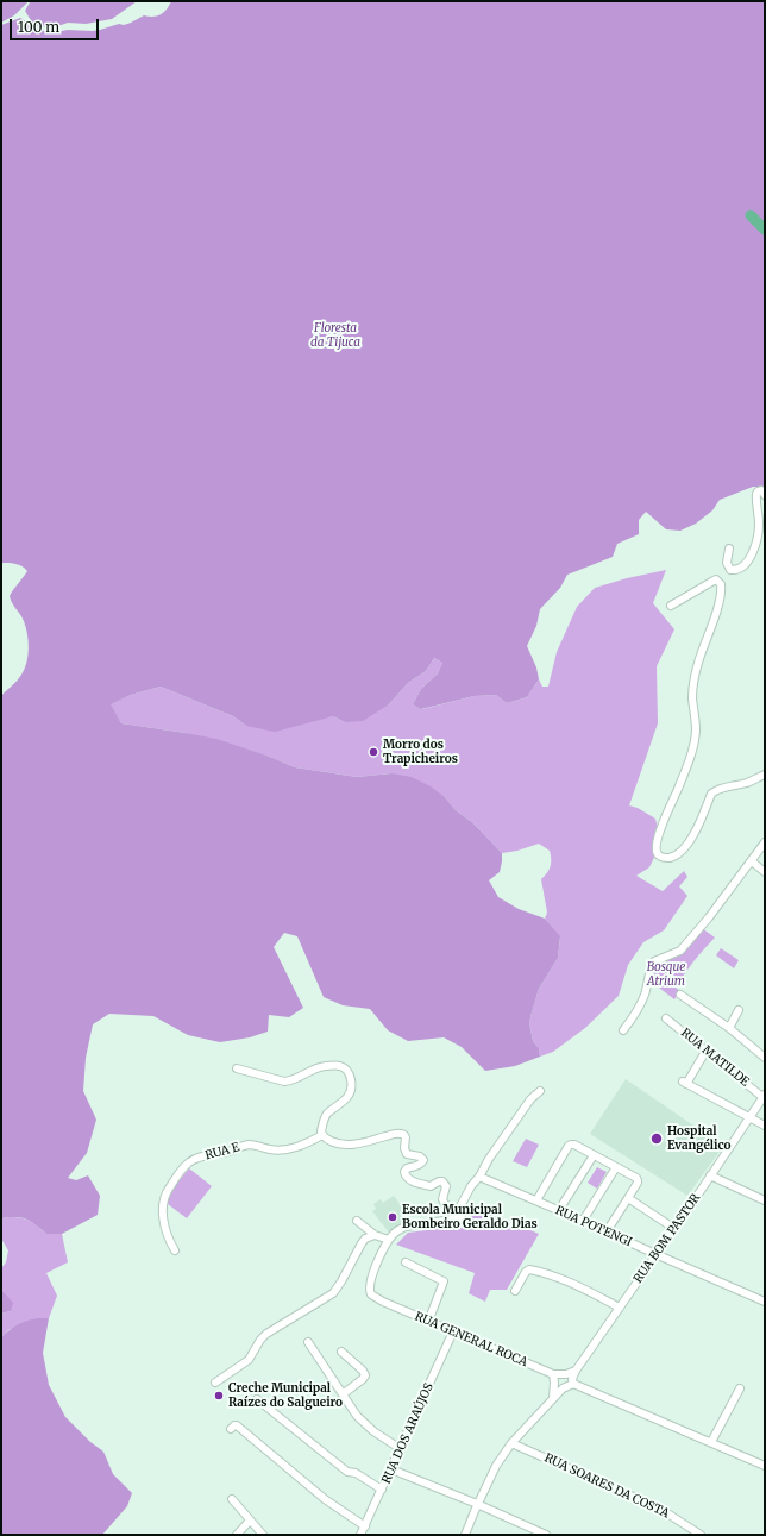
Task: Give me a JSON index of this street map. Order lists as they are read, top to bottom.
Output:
{
  "streets": {
    "street": [
      "RUA MATILDE",
      "RUA E",
      "RUA POTENGI",
      "RUA BOM PASTOR",
      "RUA GENERAL ROCA",
      "RUA DOS ARAÚJOS",
      "RUA SOARES DA COSTA"
    ]
  },
  "crossings": [
    ["RUA MATILDE", "RUA BOM PASTOR"],
    ["RUA POTENGI", "RUA BOM PASTOR"],
    ["RUA GENERAL ROCA", "RUA DOS ARAÚJOS"]
  ],
  "parks": ["Floresta da Tijuca", "Bosque Atrium"],
  "places": [
    "Morro dos Trapicheiros",
    "Hospital Evangélico",
    "Escola Municipal Bombeiro Geraldo Dias",
    "Creche Municipal Raízes do Salgueiro"
  ],
  "scale_bar": "100 m"
}
